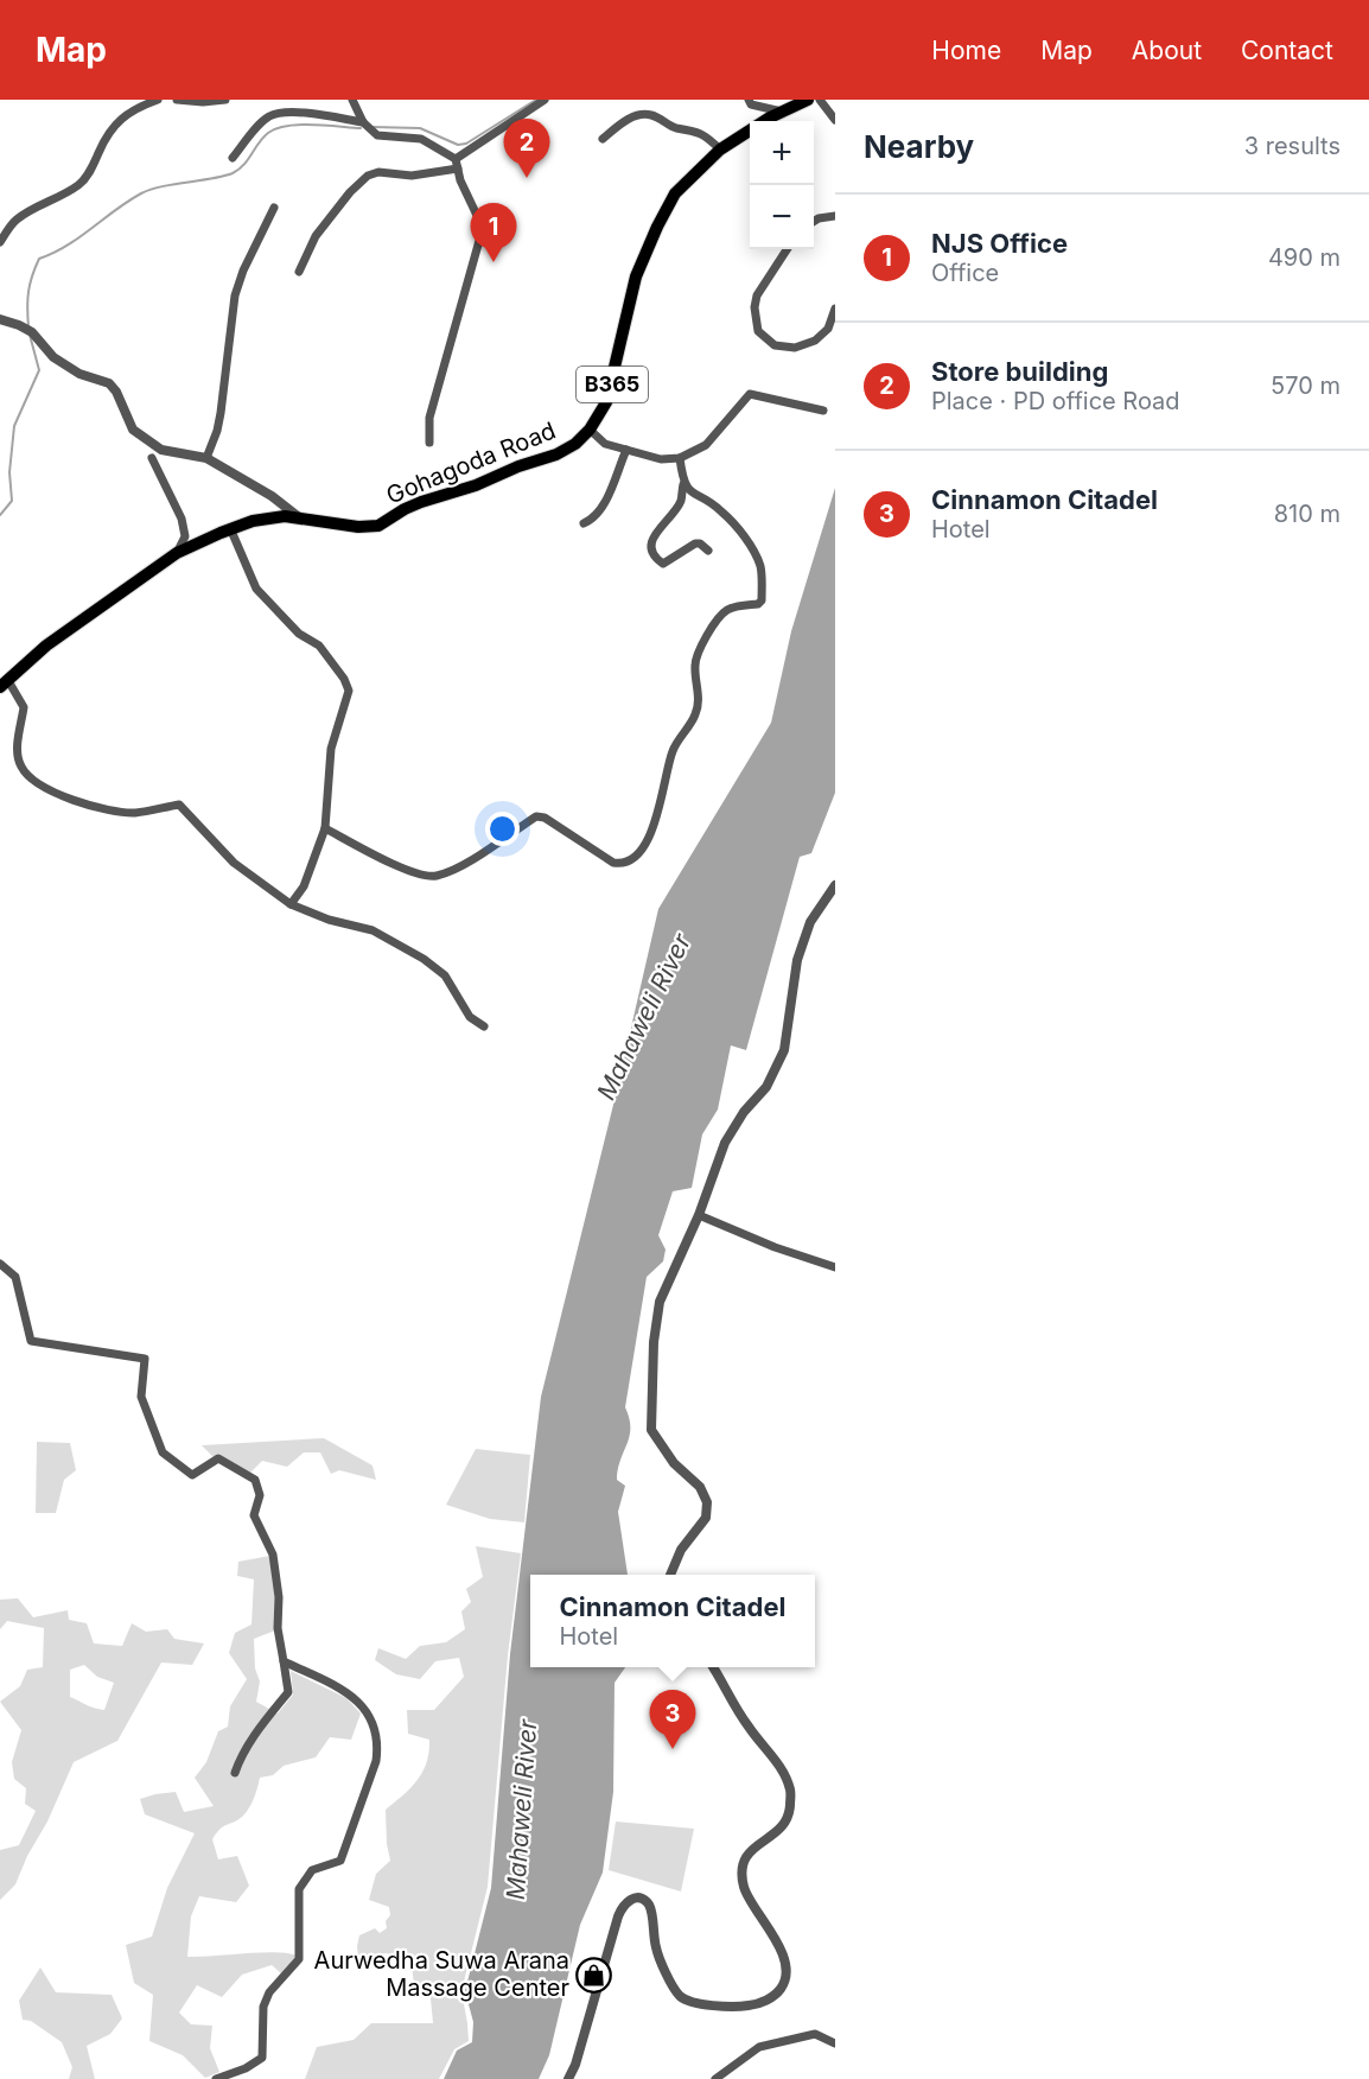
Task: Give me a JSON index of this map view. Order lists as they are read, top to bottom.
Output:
{
  "streets": {
    "main road": ["B365", "Gohagoda Road"]
  },
  "water": ["Mahaweli River"],
  "places": {
    "shop": ["Aurwedha Suwa Arana Massage Center"]
  },
  "page": {
    "header": "Map",
    "nav": [
      "Home",
      "Map",
      "About",
      "Contact"
    ],
    "heading": ["Nearby", "3 results"],
    "pins": ["2", "1", "3"],
    "map_buttons": ["+", "−"],
    "list": [
      {
        "mark": "1",
        "name": "NJS Office",
        "note": "Office",
        "value": "490 m"
      },
      {
        "mark": "2",
        "name": "Store building",
        "note": "Place · PD office Road",
        "value": "570 m"
      },
      {
        "mark": "3",
        "name": "Cinnamon Citadel",
        "note": "Hotel",
        "value": "810 m"
      }
    ],
    "popup": ["Cinnamon Citadel", "Hotel"]
  }
}
